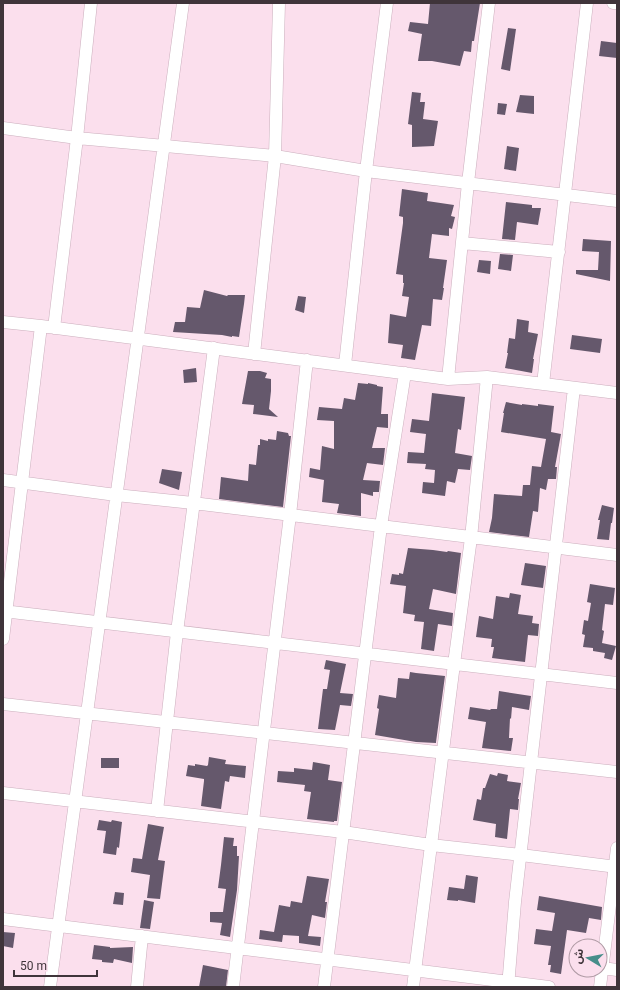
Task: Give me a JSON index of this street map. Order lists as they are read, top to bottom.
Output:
{
  "scale_bar": "50 m",
  "north": "left"
}
